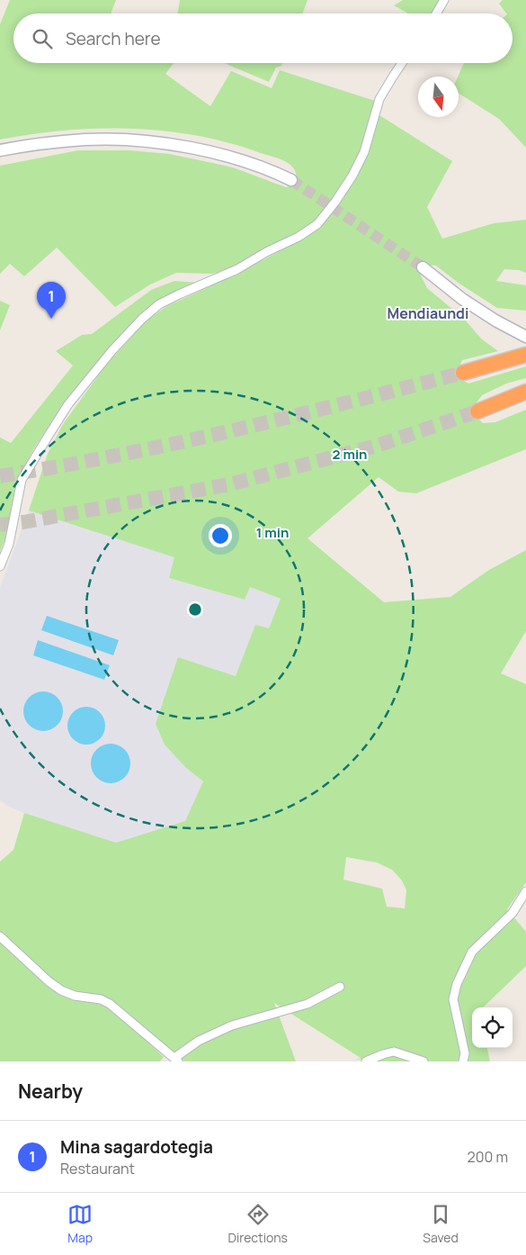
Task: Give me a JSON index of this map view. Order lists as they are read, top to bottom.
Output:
{
  "districts": ["Mendiaundi"],
  "north": "bottom",
  "page": {
    "search": "Search here",
    "pins": "1",
    "heading": "Nearby",
    "list": [
      {
        "mark": "1",
        "name": "Mina sagardotegia",
        "note": "Restaurant",
        "value": "200 m"
      }
    ],
    "nav": ["Map", "Directions", "Saved"]
  },
  "rings": ["2 min", "1 min"]
}
